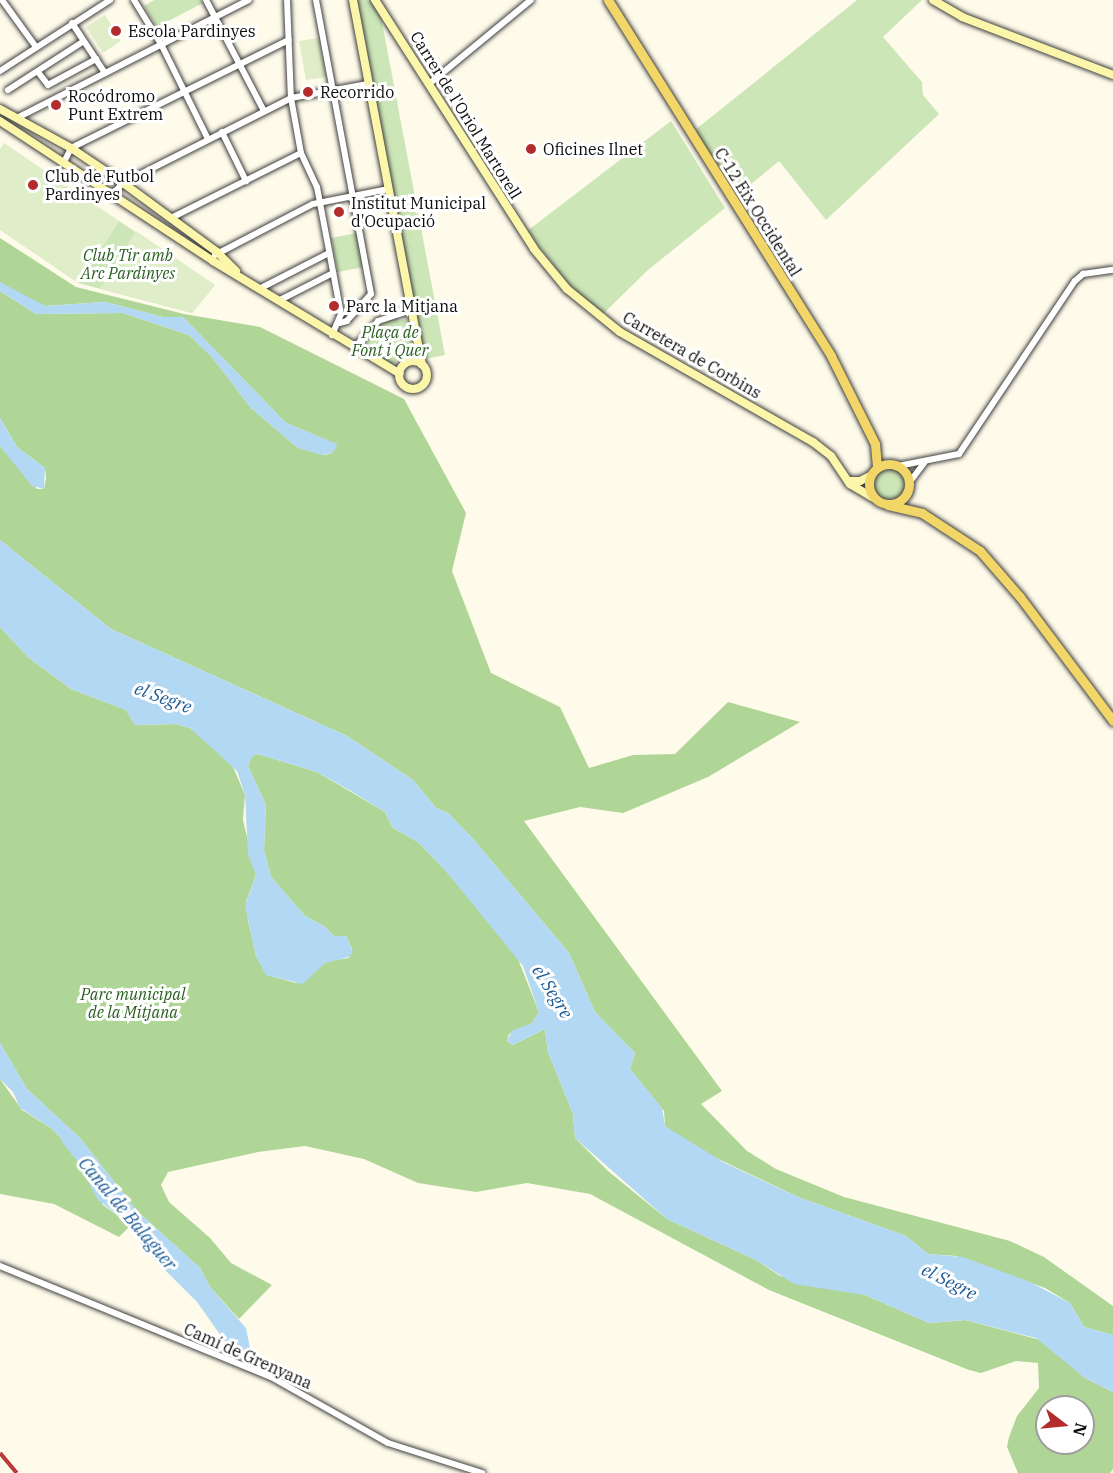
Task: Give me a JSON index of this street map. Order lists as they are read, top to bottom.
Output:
{
  "streets": {
    "main road": ["C-12 Eix Occidental"],
    "street": ["Carrer de l'Oriol Martorell", "Carretera de Corbins", "Camí de Grenyana"]
  },
  "crossings": [
    ["Carrer de l'Oriol Martorell", "Carretera de Corbins"]
  ],
  "water": ["el Segre", "Canal de Balaguer"],
  "parks": ["Club Tir amb Arc Pardinyes", "Plaça de Font i Quer", "Parc municipal de la Mitjana"],
  "places": [
    "Escola Pardinyes",
    "Recorrido",
    "Rocódromo Punt Extrem",
    "Oficines Ilnet",
    "Club de Futbol Pardinyes",
    "Institut Municipal d'Ocupació",
    "Parc la Mitjana"
  ],
  "north": "right"
}
